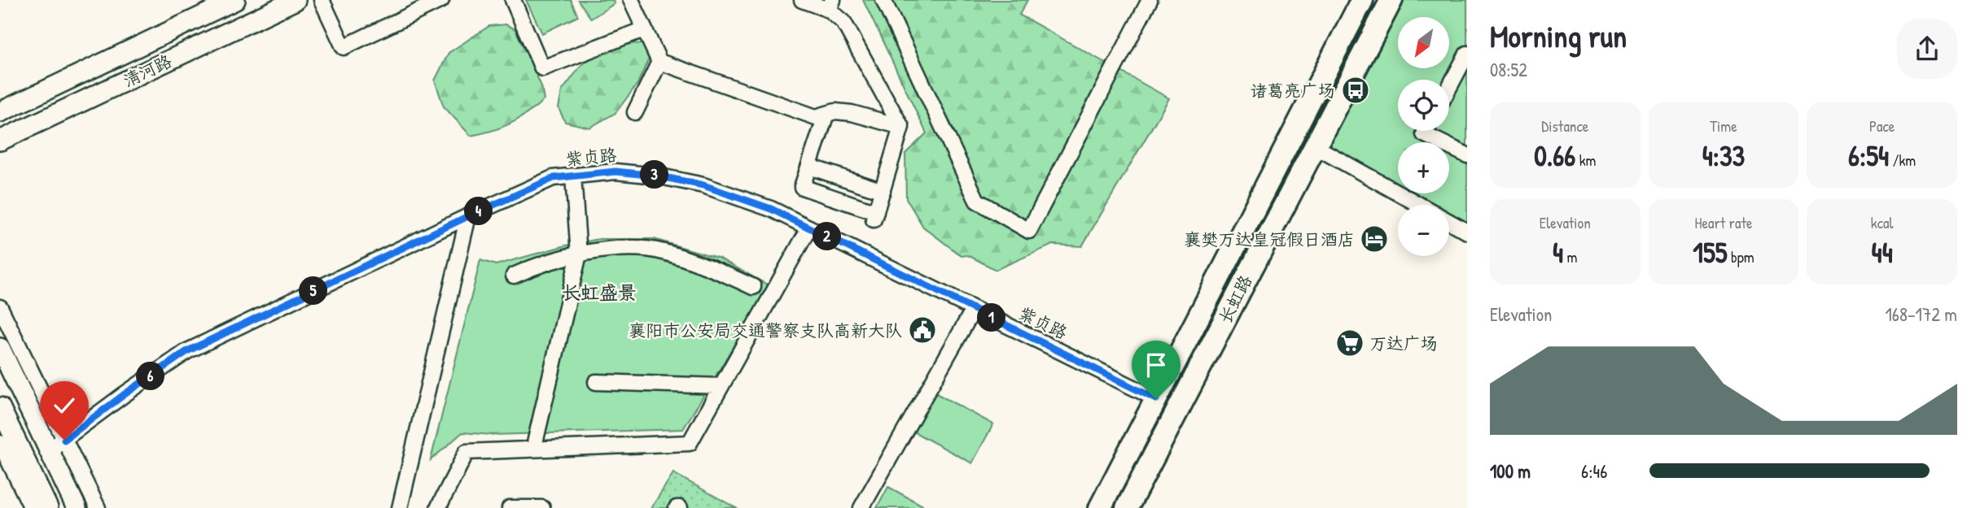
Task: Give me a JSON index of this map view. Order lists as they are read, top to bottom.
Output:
{
  "streets": {
    "highway": ["长虹路"],
    "main road": ["清河路"],
    "street": ["紫贞路"]
  },
  "crossings": [
    ["紫贞路", "长虹路"]
  ],
  "districts": ["长虹盛景"],
  "places": {
    "bus stop": ["诸葛亮广场"],
    "hotel": ["襄樊万达皇冠假日酒店"],
    "public building": ["襄阳市公安局交通警察支队高新大队"],
    "supermarket": ["万达广场"]
  },
  "north": "bottom left",
  "page": {
    "heading": ["Morning run", "08:52"],
    "map_buttons": ["+", "−"],
    "stats": [
      ["Distance", "0.66 km"],
      ["Time", "4:33"],
      ["Pace", "6:54 /km"],
      ["Elevation", "4 m"],
      ["Heart rate", "155 bpm"],
      ["kcal", "44"]
    ],
    "pins": [
      "3",
      "4",
      "2",
      "5",
      "1",
      "6"
    ],
    "chart": ["Elevation", "168–172 m"],
    "list": [
      {
        "name": "100 m",
        "note": "6:46"
      }
    ]
  }
}
